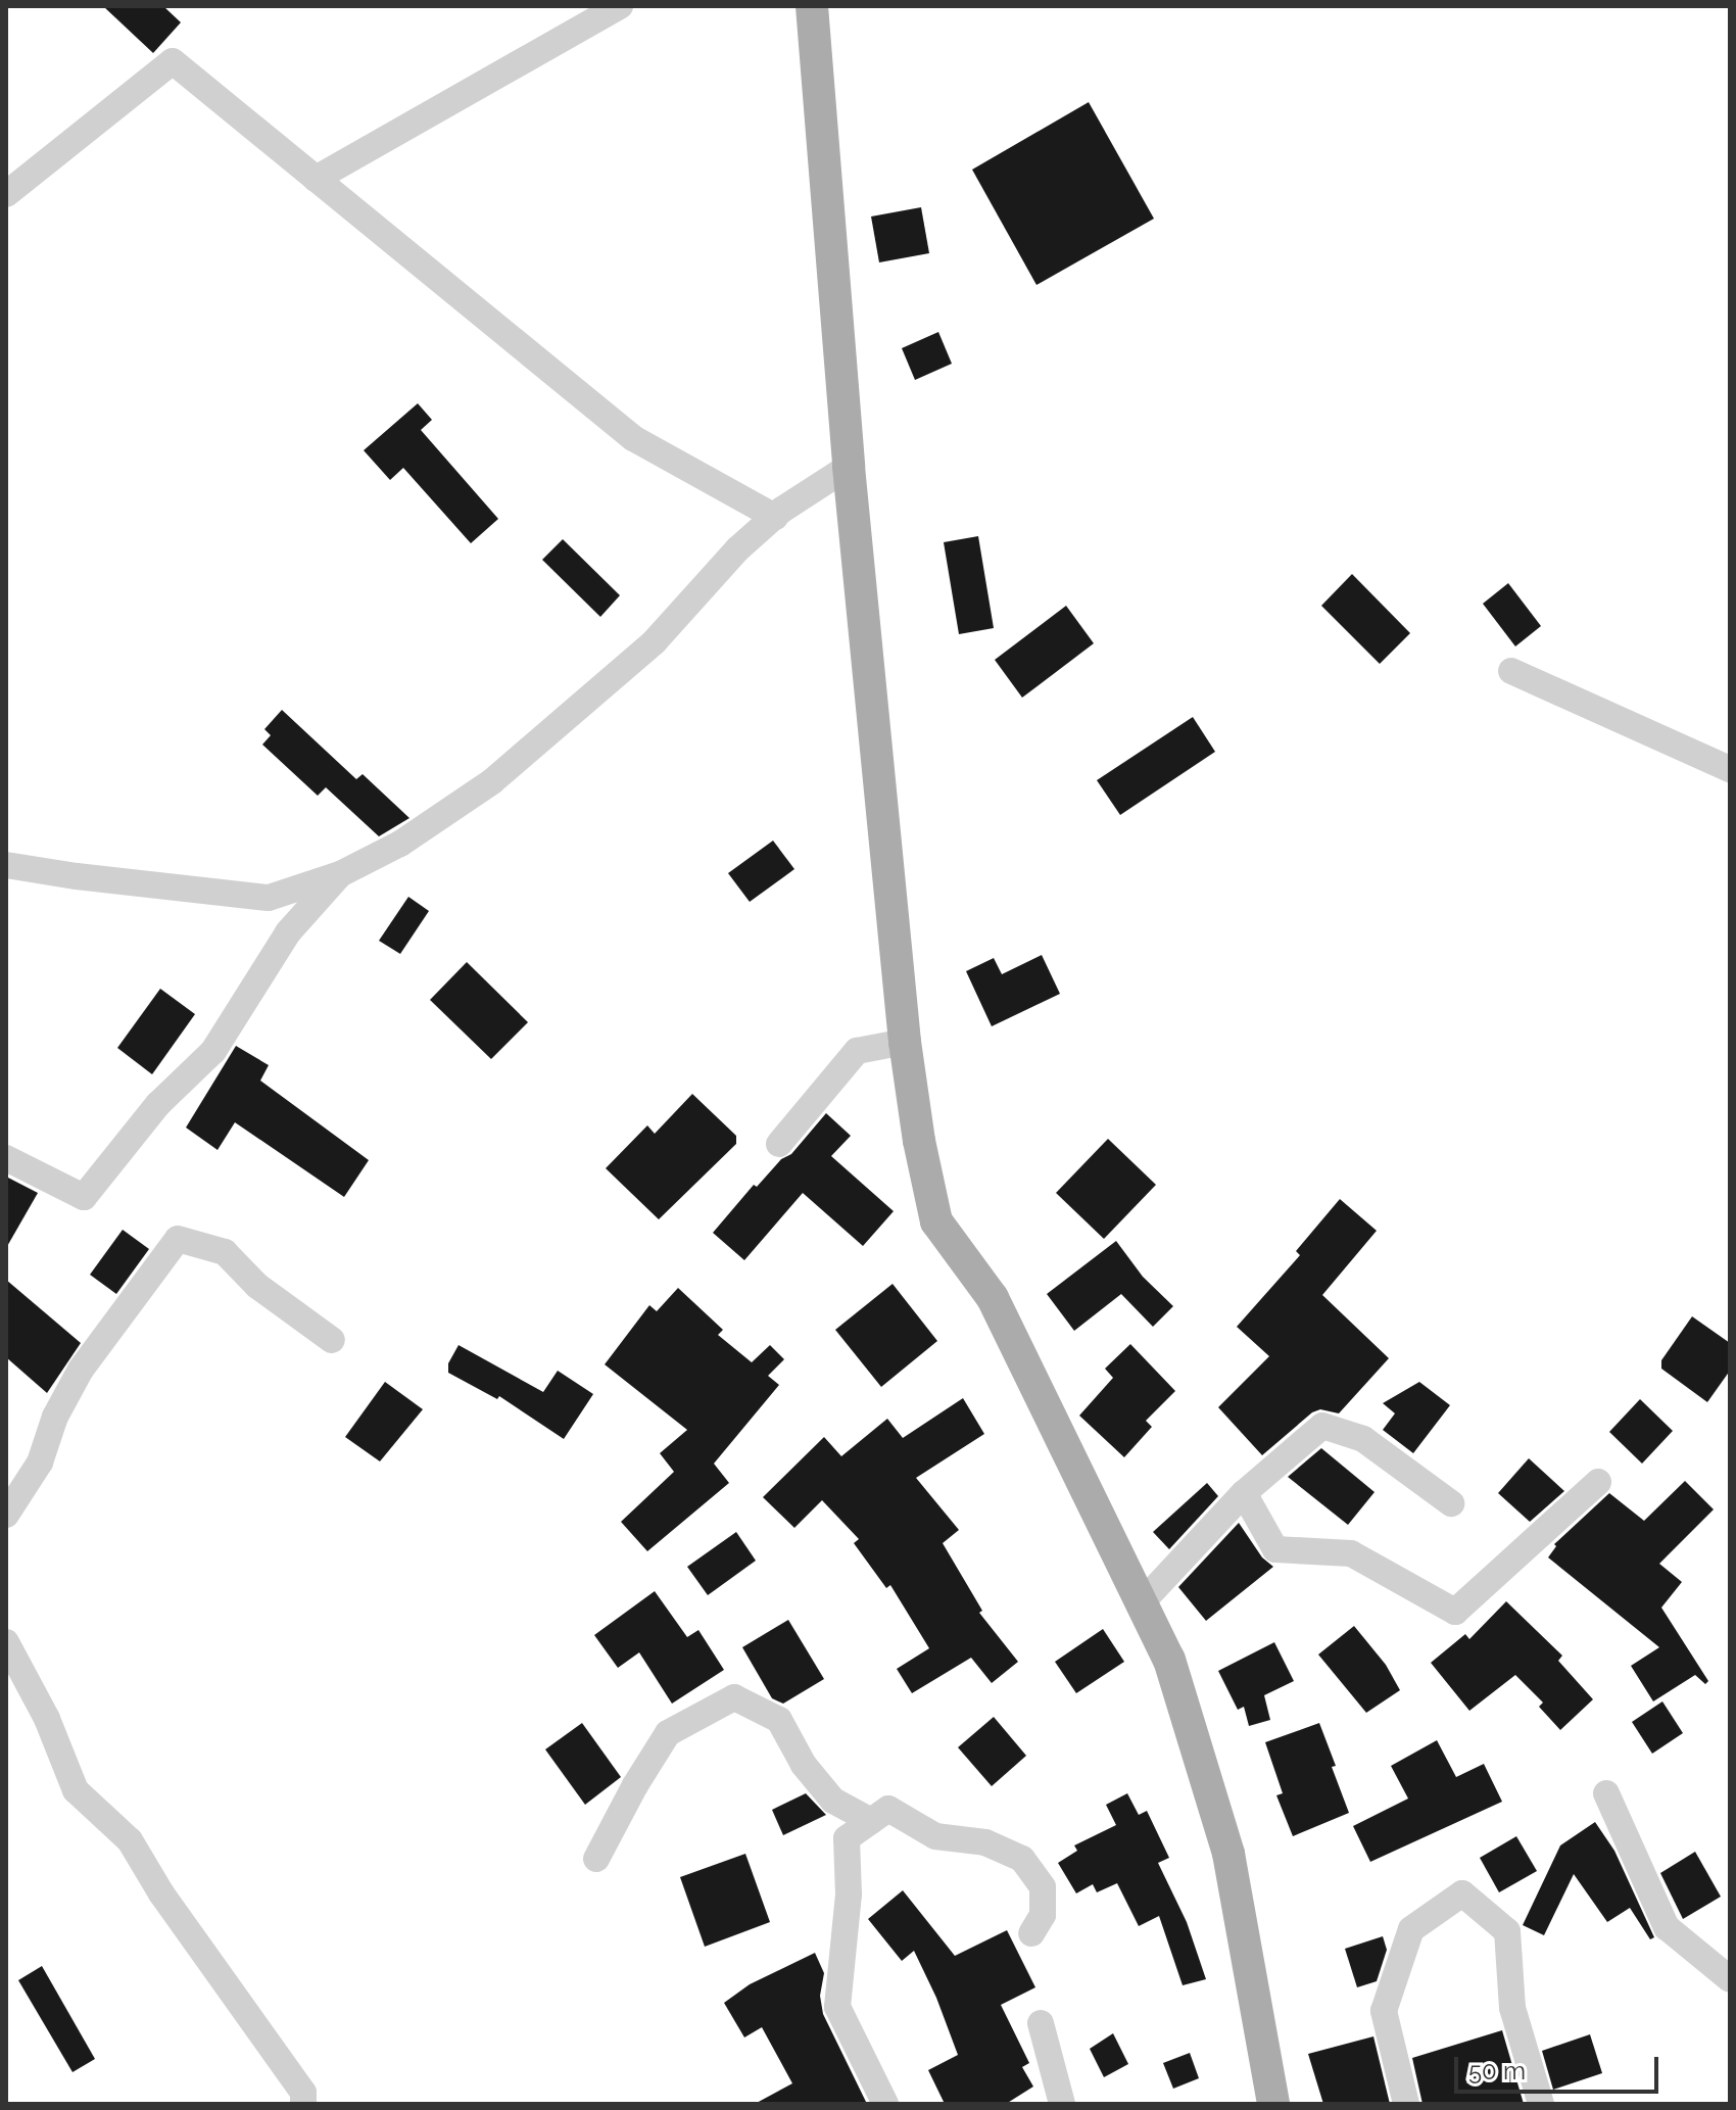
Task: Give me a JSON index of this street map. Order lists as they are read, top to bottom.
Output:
{
  "scale_bar": "50 m"
}
